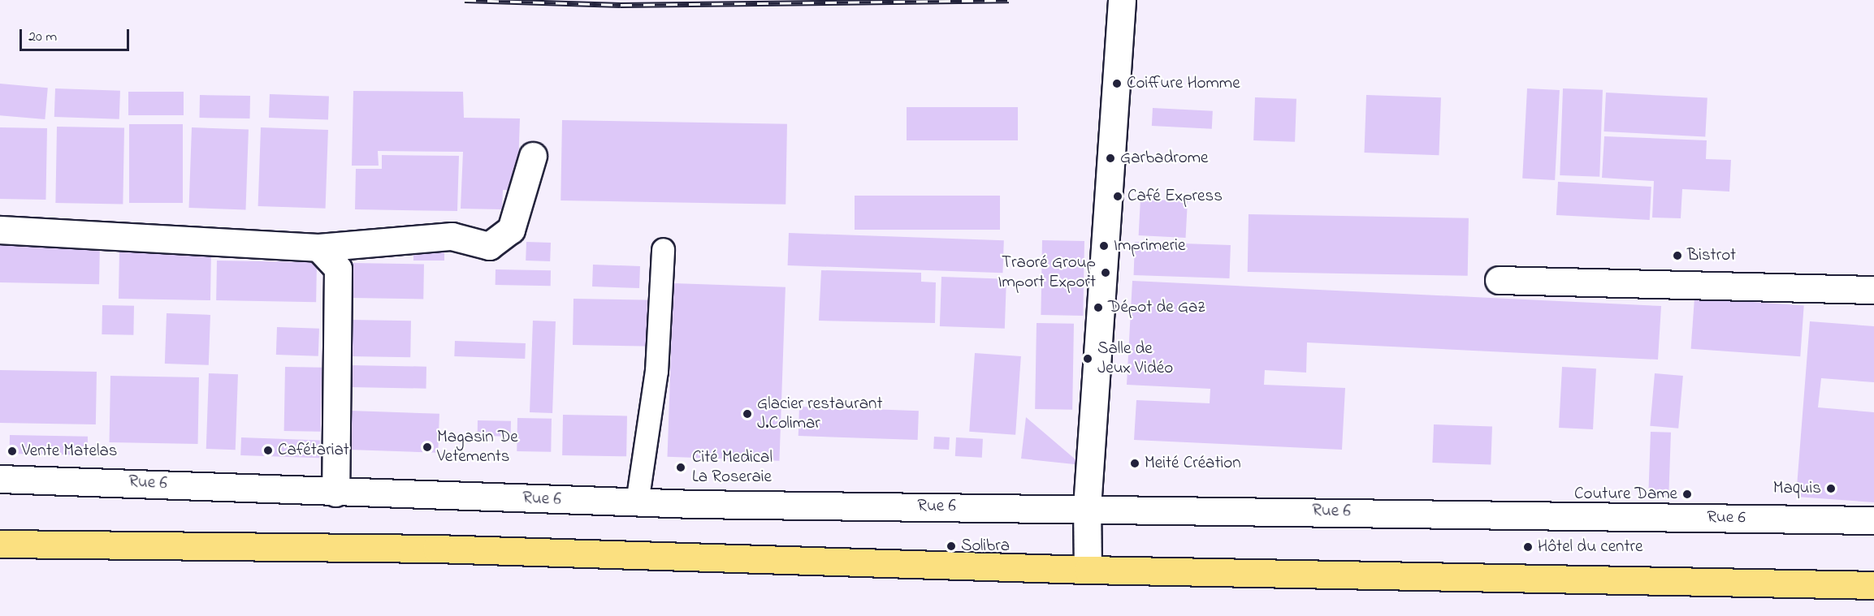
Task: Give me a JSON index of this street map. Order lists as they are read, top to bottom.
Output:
{
  "streets": {
    "street": ["Rue 6"]
  },
  "places": [
    "Coiffure Homme",
    "Garbadrome",
    "Café Express",
    "Imprimerie",
    "Bistrot",
    "Traoré Group Import Export",
    "Dépot de Gaz",
    "Salle de Jeux Vidéo",
    "Glacier restaurant J.Colimar",
    "Magasin De Vetements",
    "Cafétariat",
    "Vente Matelas",
    "Meité Création",
    "Cité Medical La Roseraie",
    "Maquis",
    "Couture Dame",
    "Solibra",
    "Hôtel du centre"
  ],
  "scale_bar": "20 m"
}
